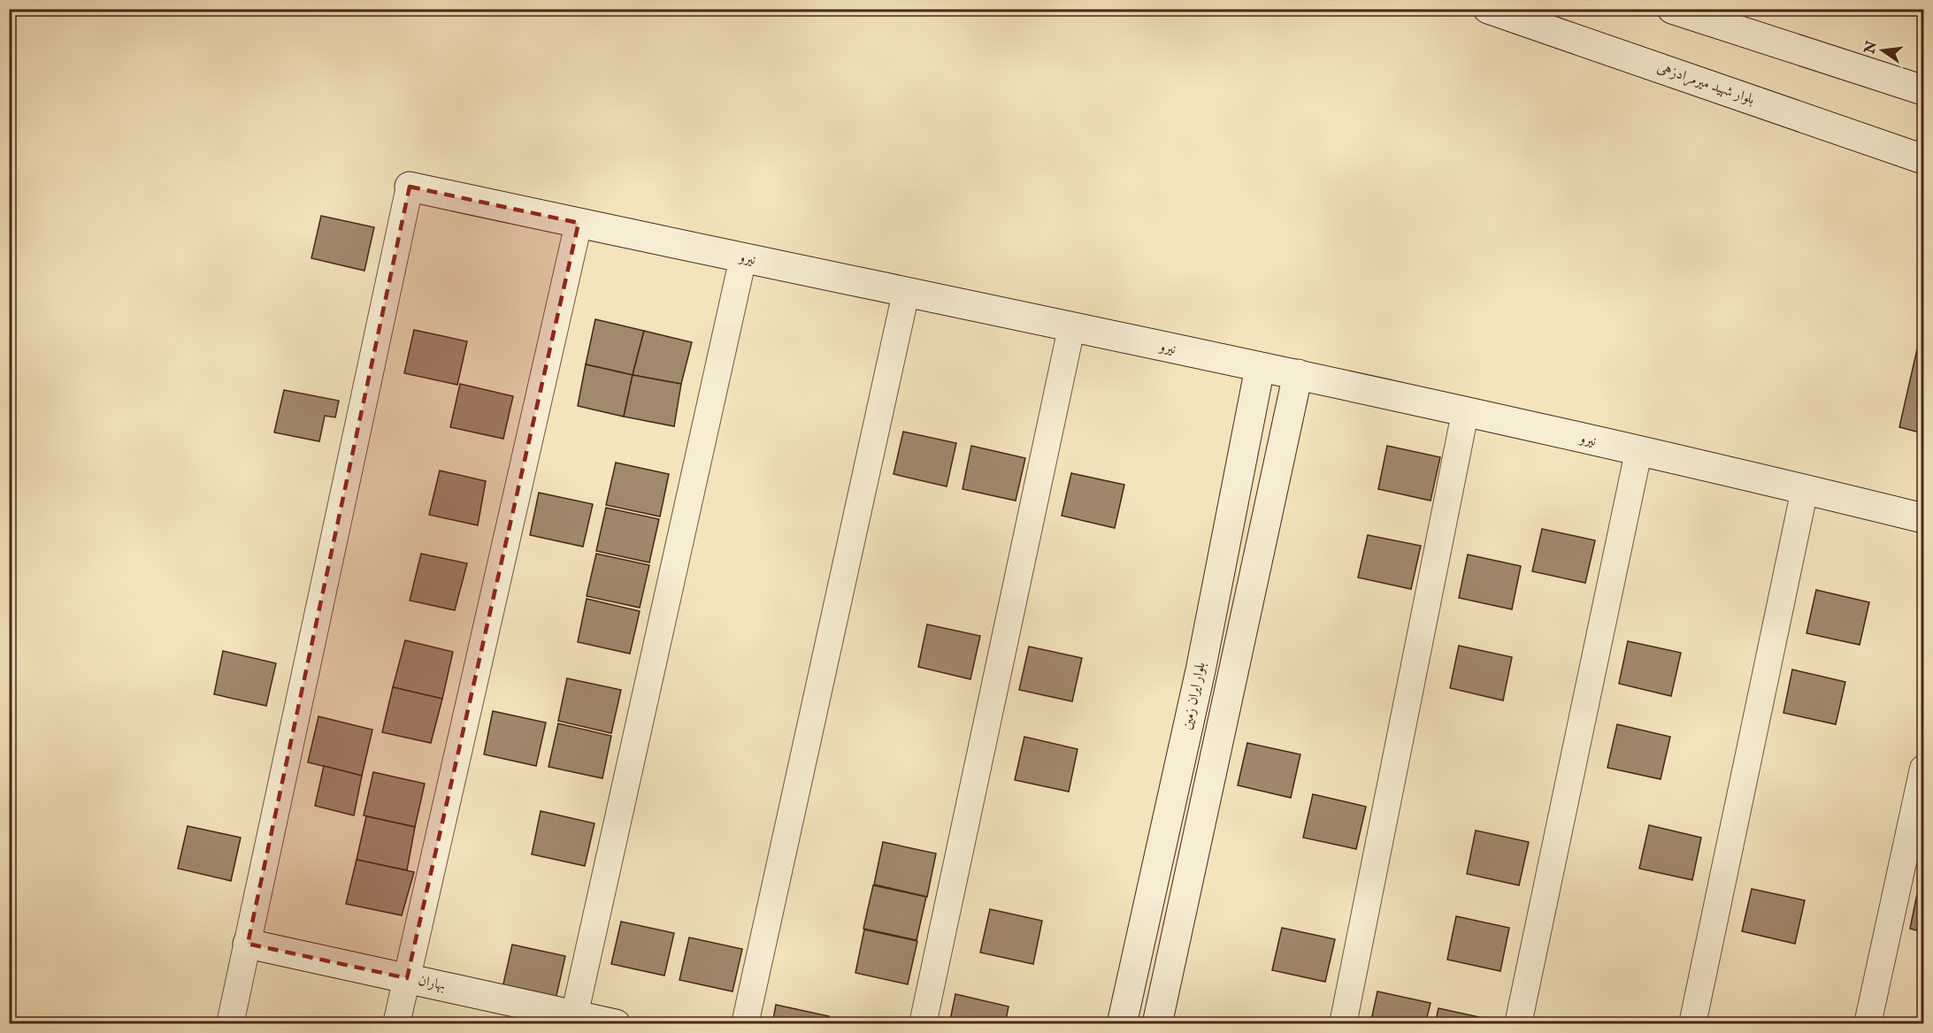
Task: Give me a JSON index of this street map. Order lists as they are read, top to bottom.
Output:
{
  "streets": {
    "street": [
      "بلوار شهید میرمرادزهی",
      "نیرو",
      "بلوار ایران زمین",
      "بهاران"
    ]
  },
  "crossings": [
    ["نیرو", "بلوار ایران زمین"]
  ],
  "north": "left"
}
